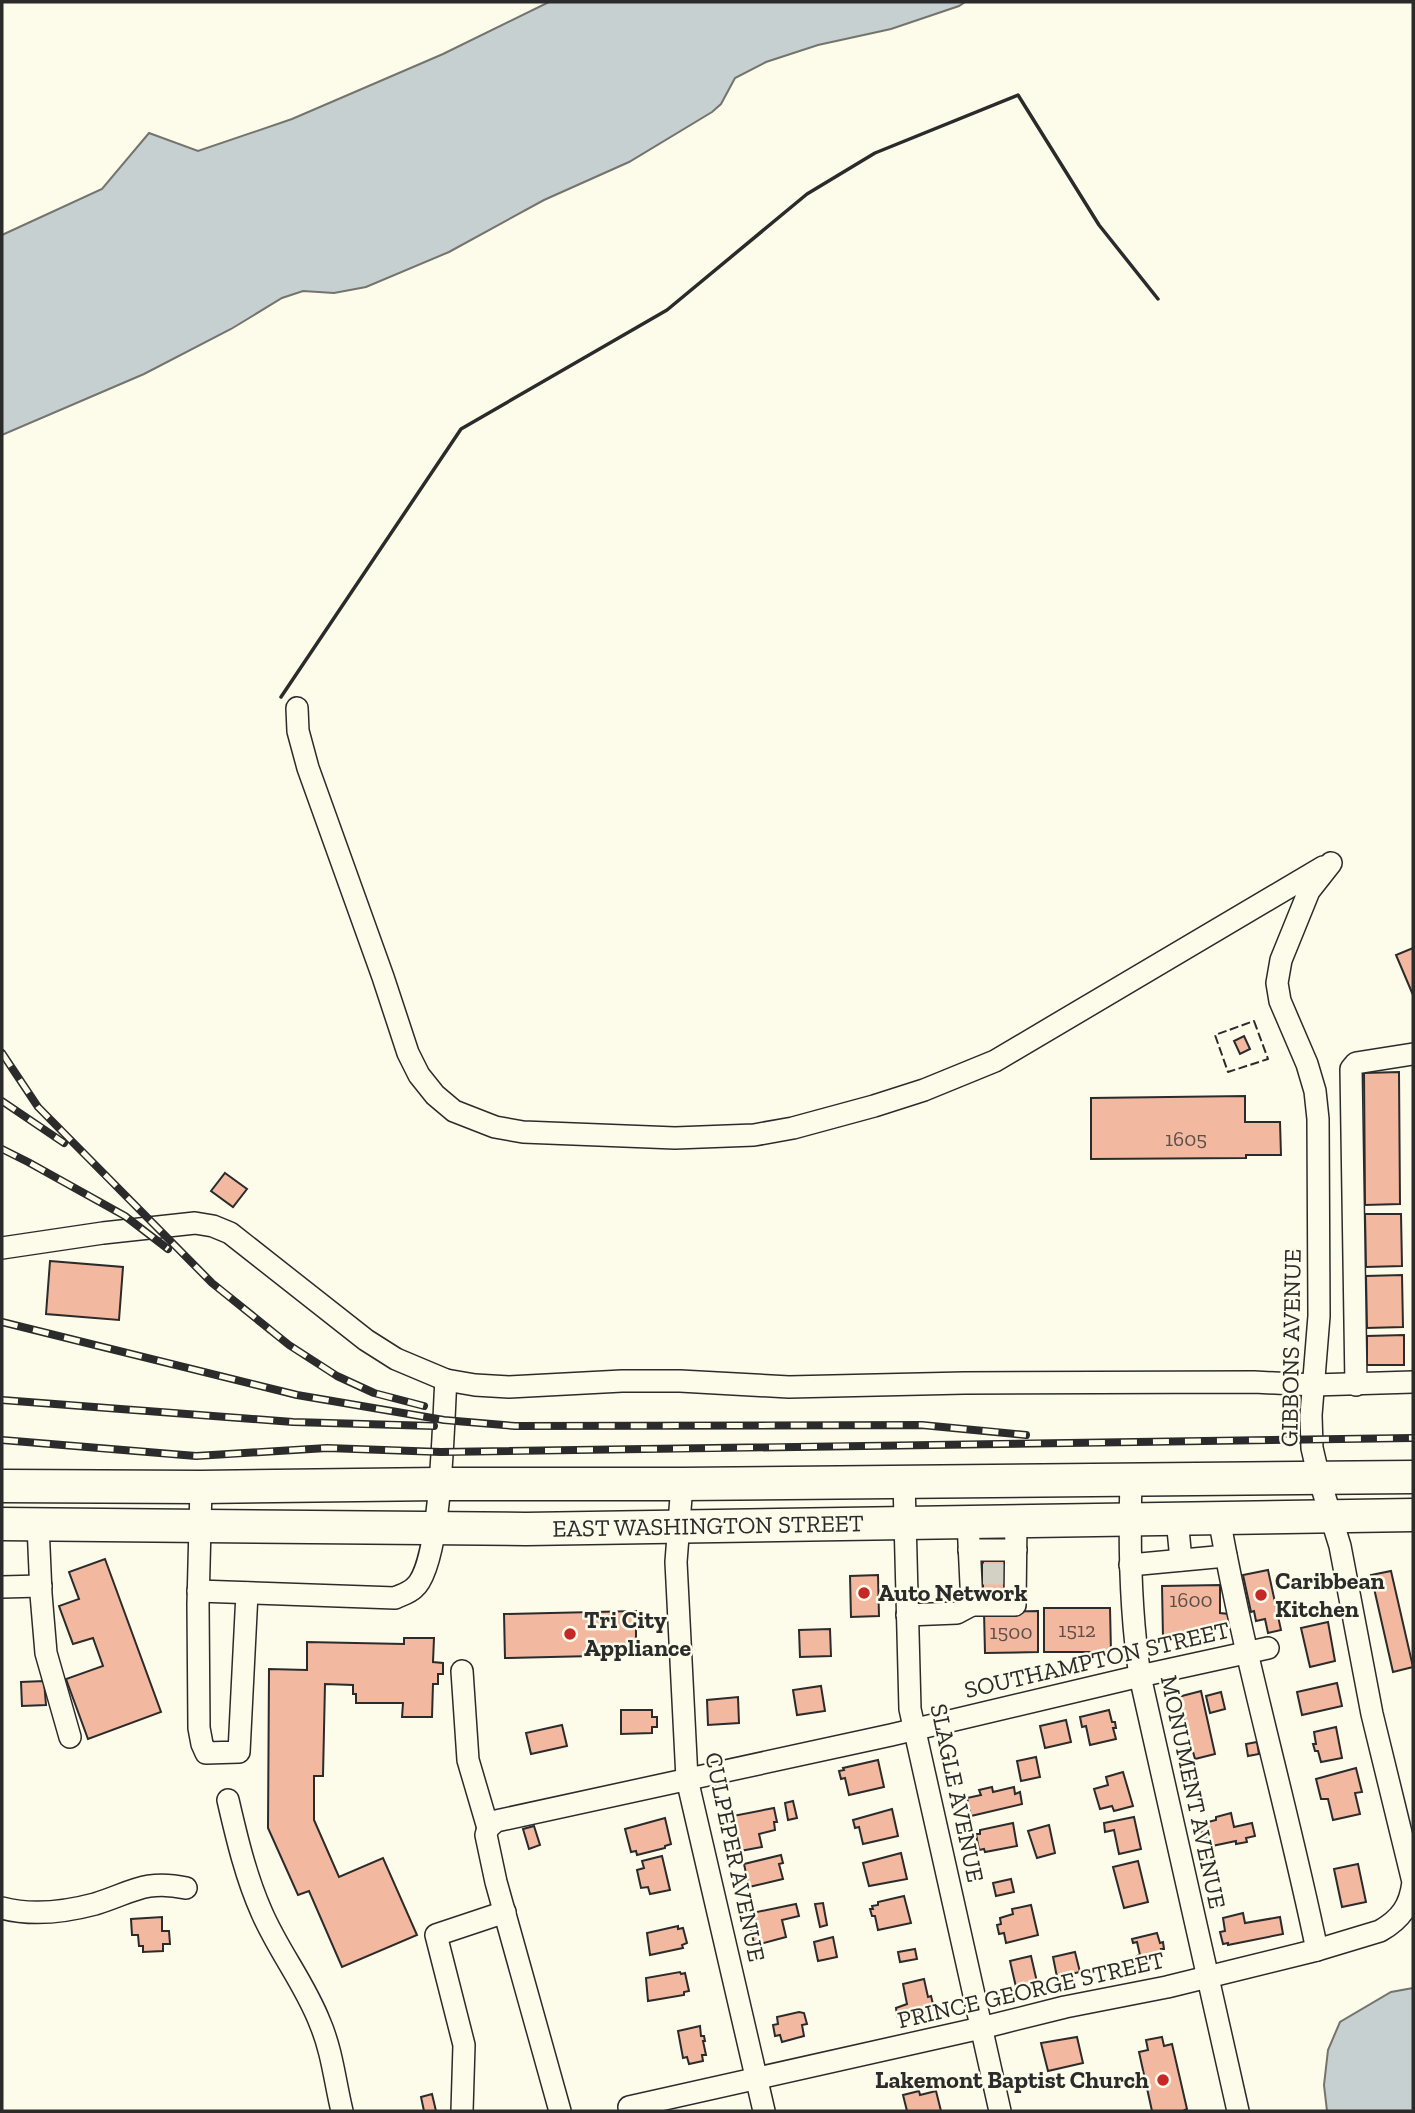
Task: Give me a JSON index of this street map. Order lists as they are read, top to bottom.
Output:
{
  "streets": {
    "highway": ["EAST WASHINGTON STREET"],
    "street": [
      "GIBBONS AVENUE",
      "SOUTHAMPTON STREET",
      "MONUMENT AVENUE",
      "SLAGLE AVENUE",
      "CULPEPER AVENUE",
      "PRINCE GEORGE STREET"
    ]
  },
  "crossings": [
    ["GIBBONS AVENUE", "EAST WASHINGTON STREET"],
    ["GIBBONS AVENUE", "PRINCE GEORGE STREET"],
    ["EAST WASHINGTON STREET", "MONUMENT AVENUE"],
    ["EAST WASHINGTON STREET", "SLAGLE AVENUE"],
    ["EAST WASHINGTON STREET", "CULPEPER AVENUE"],
    ["SOUTHAMPTON STREET", "MONUMENT AVENUE"],
    ["SOUTHAMPTON STREET", "SLAGLE AVENUE"],
    ["SOUTHAMPTON STREET", "CULPEPER AVENUE"],
    ["MONUMENT AVENUE", "PRINCE GEORGE STREET"],
    ["SLAGLE AVENUE", "PRINCE GEORGE STREET"],
    ["CULPEPER AVENUE", "PRINCE GEORGE STREET"]
  ],
  "places": [
    "Auto Network",
    "Caribbean Kitchen",
    "Tri City Appliance",
    "Lakemont Baptist Church"
  ],
  "house_numbers": [
    "1605",
    "1600",
    "1512",
    "1500"
  ]
}
